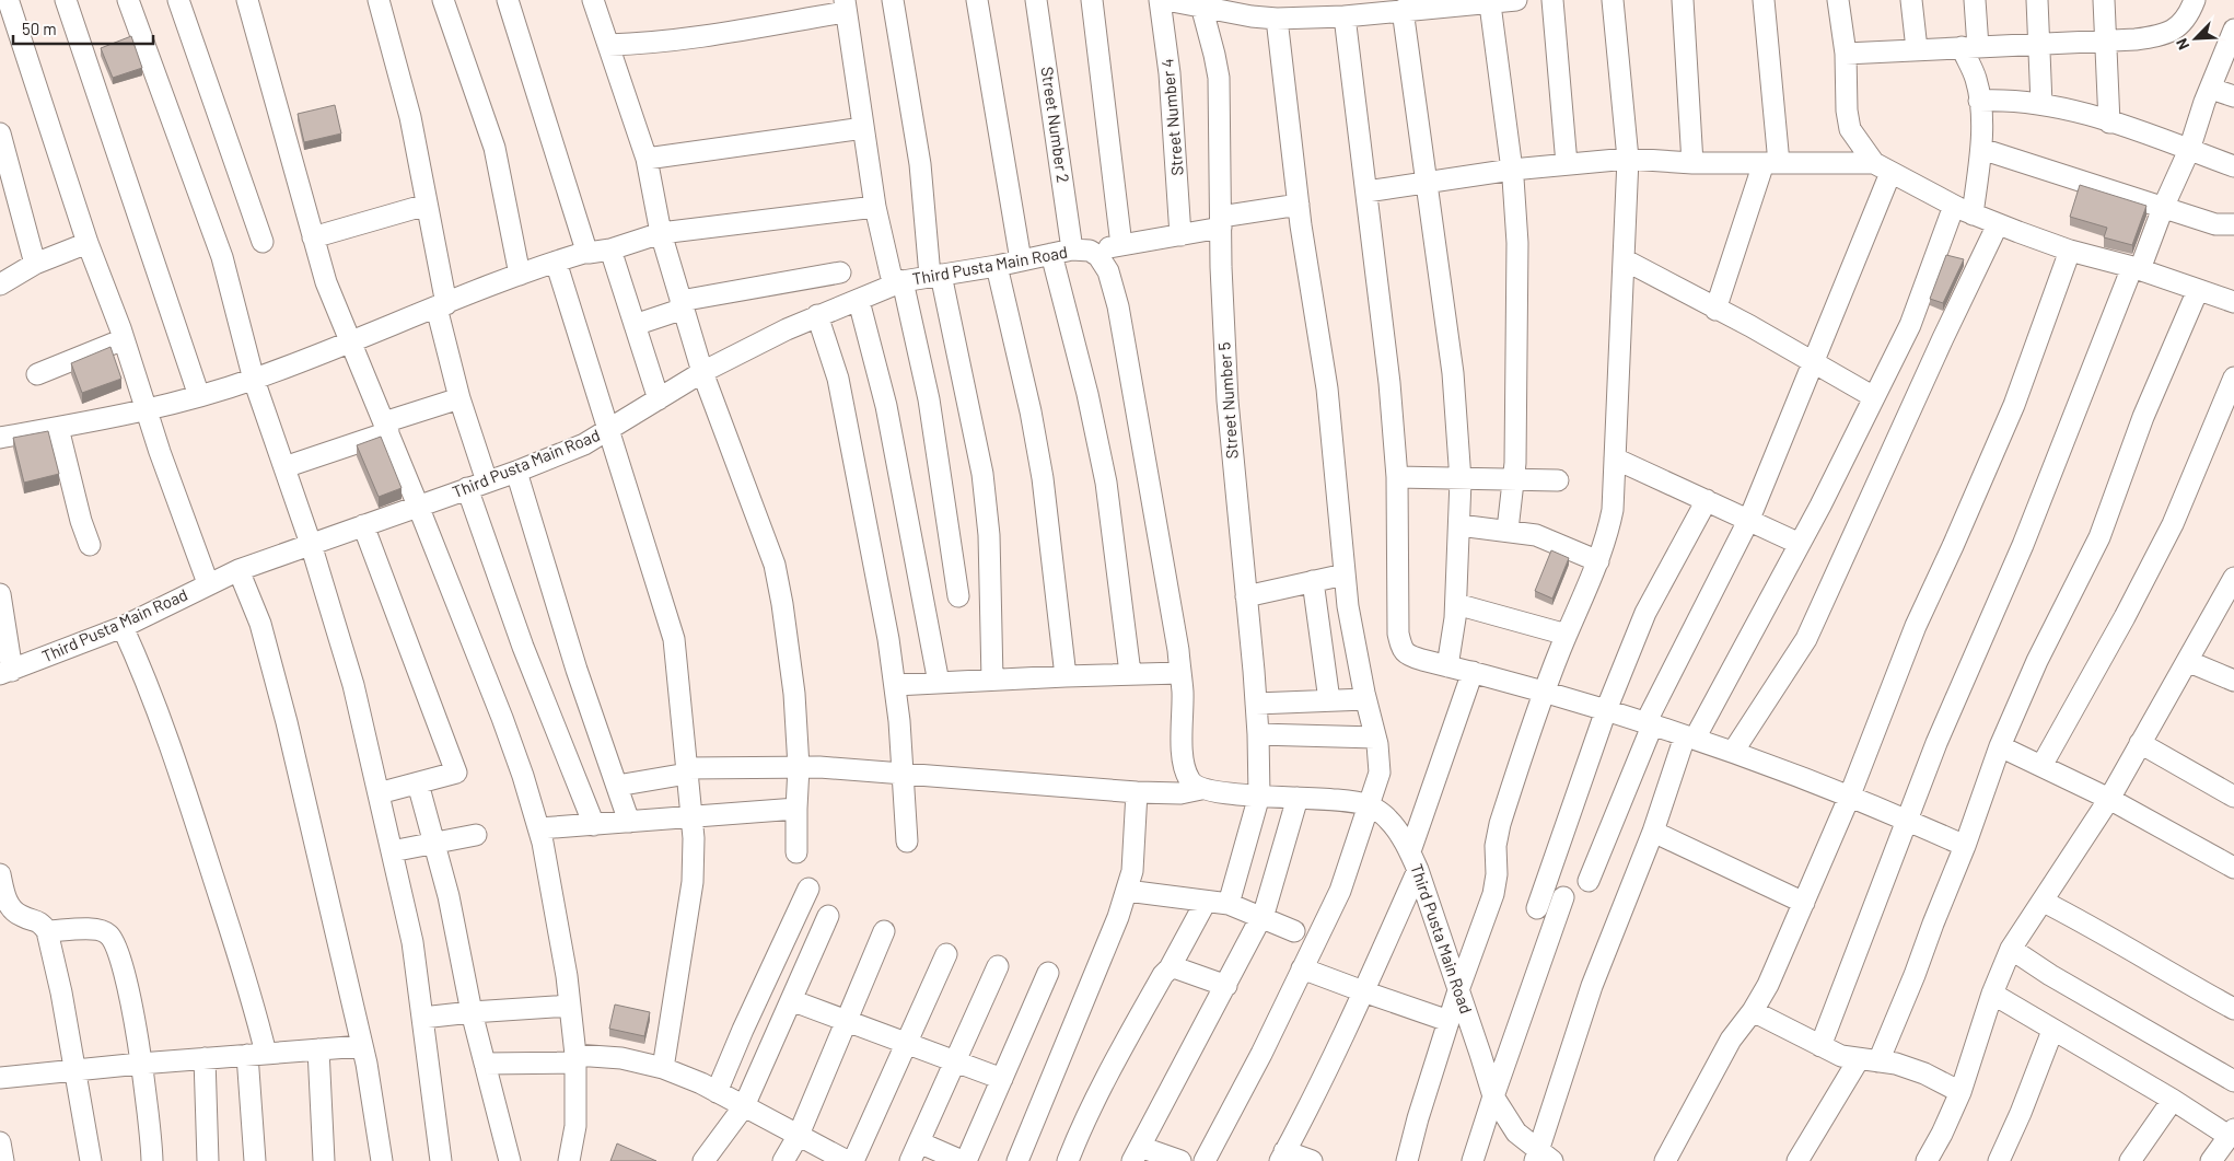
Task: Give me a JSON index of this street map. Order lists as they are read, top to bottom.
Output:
{
  "streets": {
    "street": [
      "Street Number 4",
      "Street Number 2",
      "Third Pusta Main Road",
      "Street Number 5"
    ]
  },
  "crossings": [
    ["Street Number 2", "Third Pusta Main Road"],
    ["Third Pusta Main Road", "Street Number 5"]
  ],
  "scale_bar": "50 m",
  "north": "bottom left"
}
